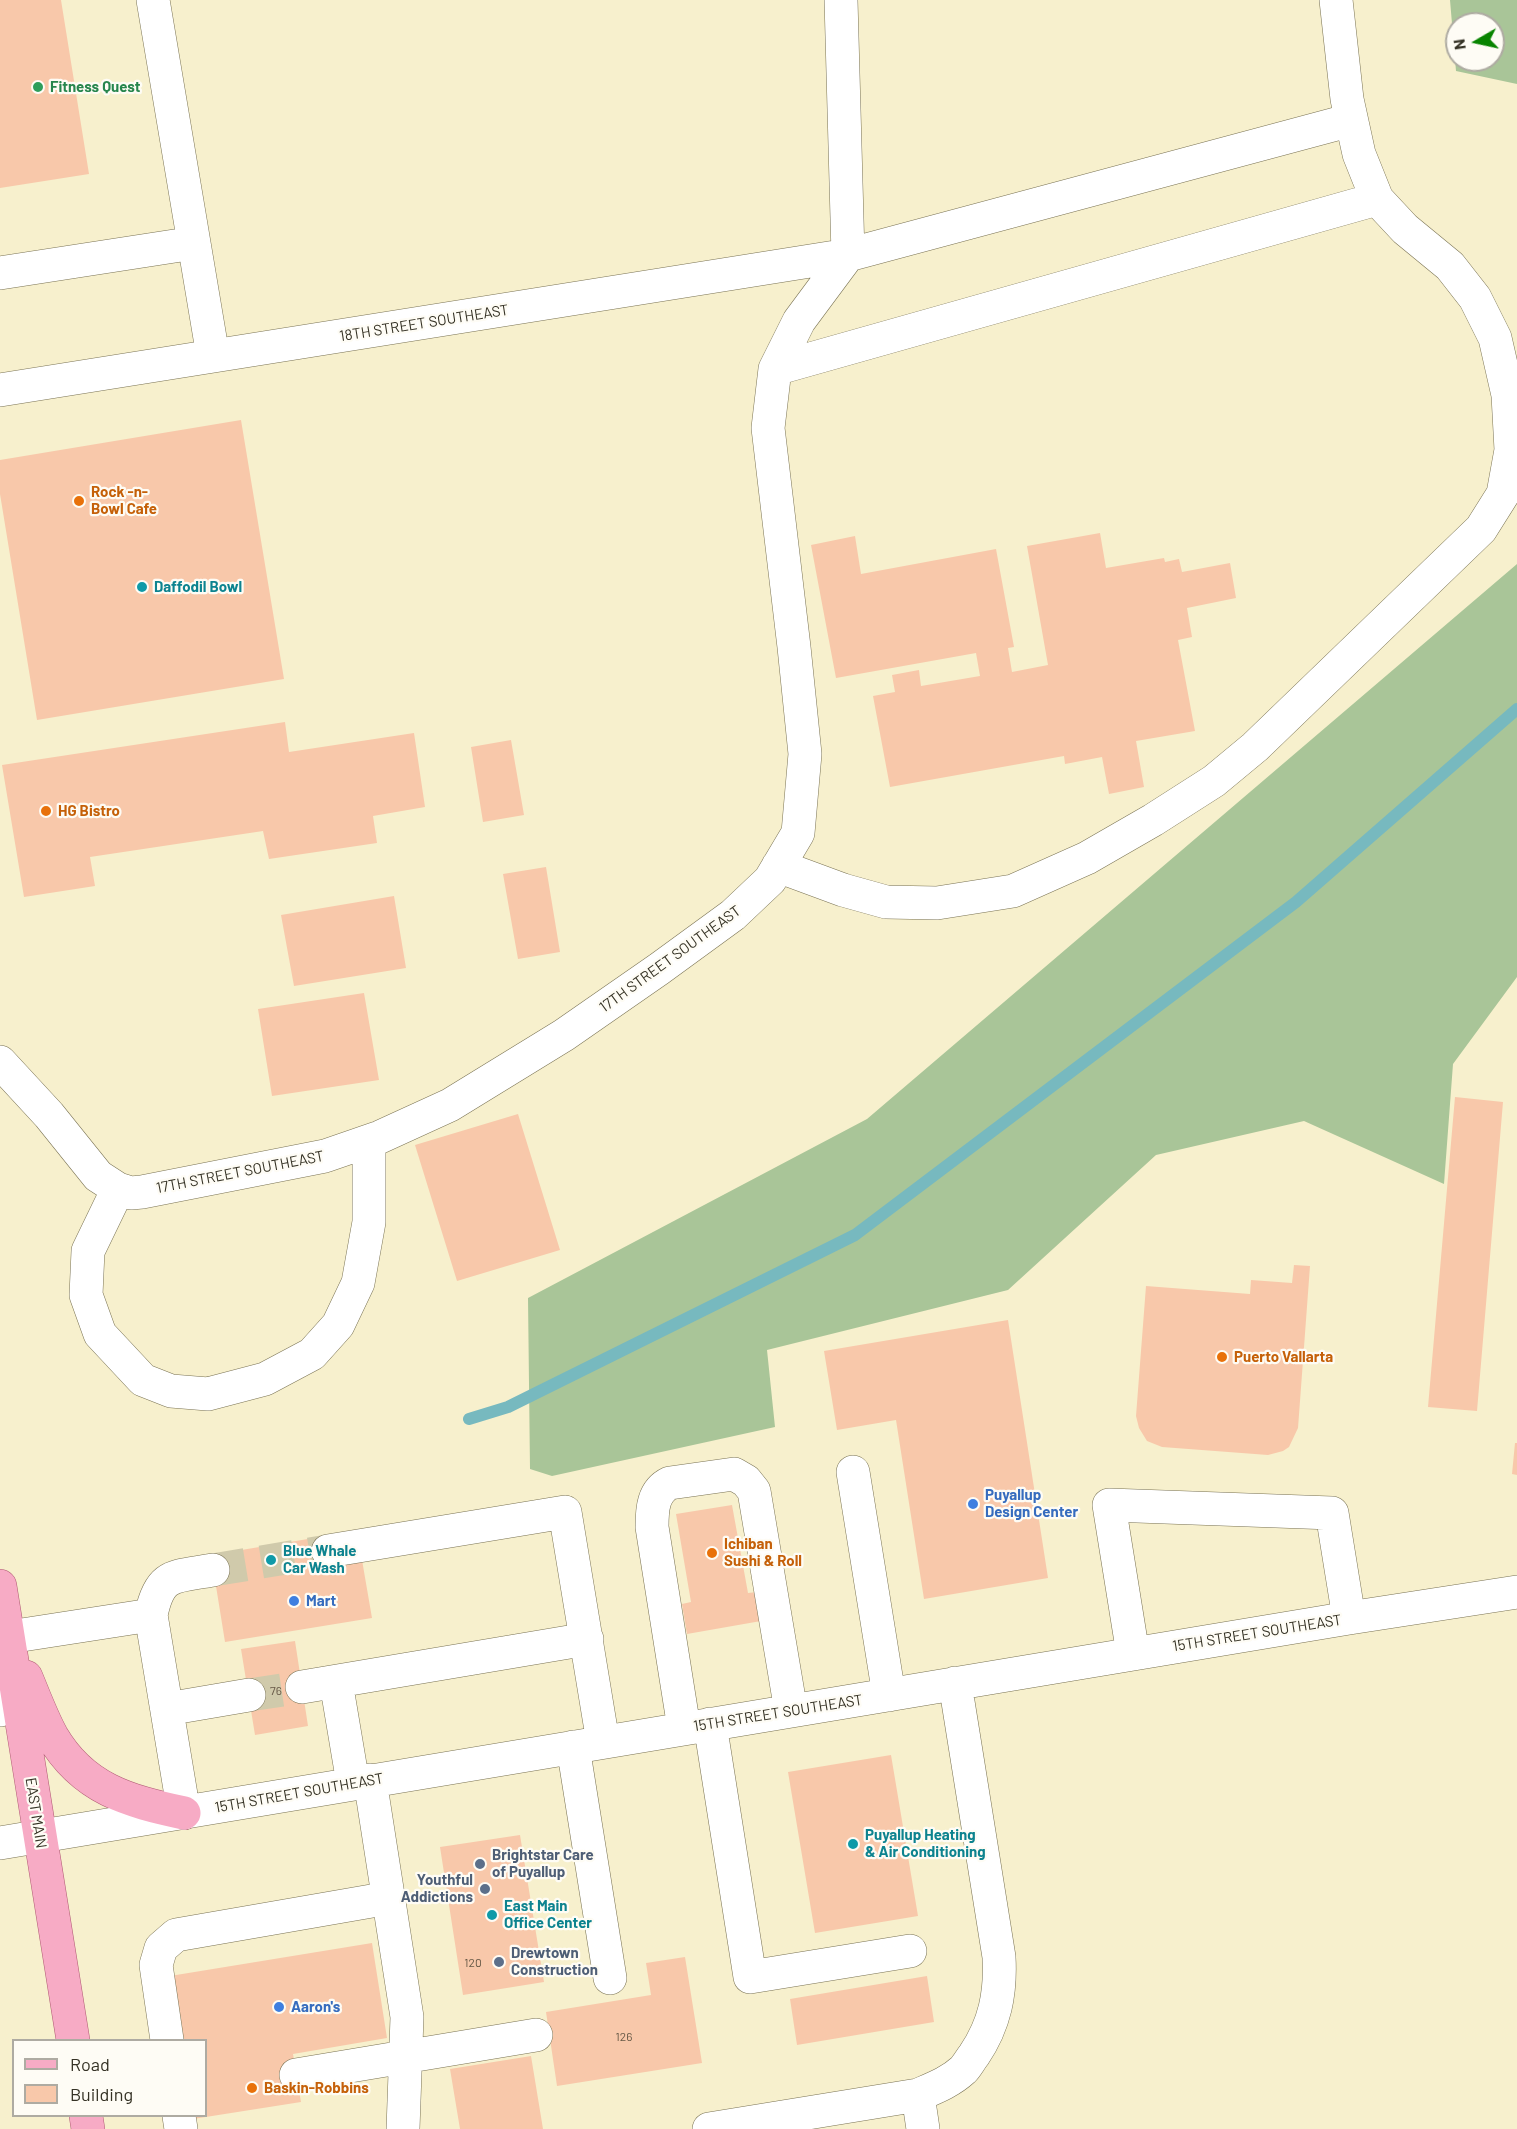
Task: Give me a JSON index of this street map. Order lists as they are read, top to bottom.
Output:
{
  "streets": {
    "main road": ["EAST MAIN"],
    "street": ["18TH STREET SOUTHEAST", "17TH STREET SOUTHEAST", "15TH STREET SOUTHEAST"]
  },
  "crossings": [
    ["18TH STREET SOUTHEAST", "17TH STREET SOUTHEAST"],
    ["15TH STREET SOUTHEAST", "EAST MAIN"]
  ],
  "places": [
    "Fitness Quest",
    "Rock -n- Bowl Cafe",
    "Daffodil Bowl",
    "HG Bistro",
    "Puerto Vallarta",
    "Puyallup Design Center",
    "Ichiban Sushi & Roll",
    "Blue Whale Car Wash",
    "Mart",
    "Puyallup Heating & Air Conditioning",
    "Brightstar Care of Puyallup",
    "Youthful Addictions",
    "East Main Office Center",
    "Drewtown Construction",
    "Aaron's",
    "Baskin-Robbins"
  ],
  "house_numbers": ["76", "120", "126"],
  "legend": ["Road", "Building"],
  "north": "left"
}
